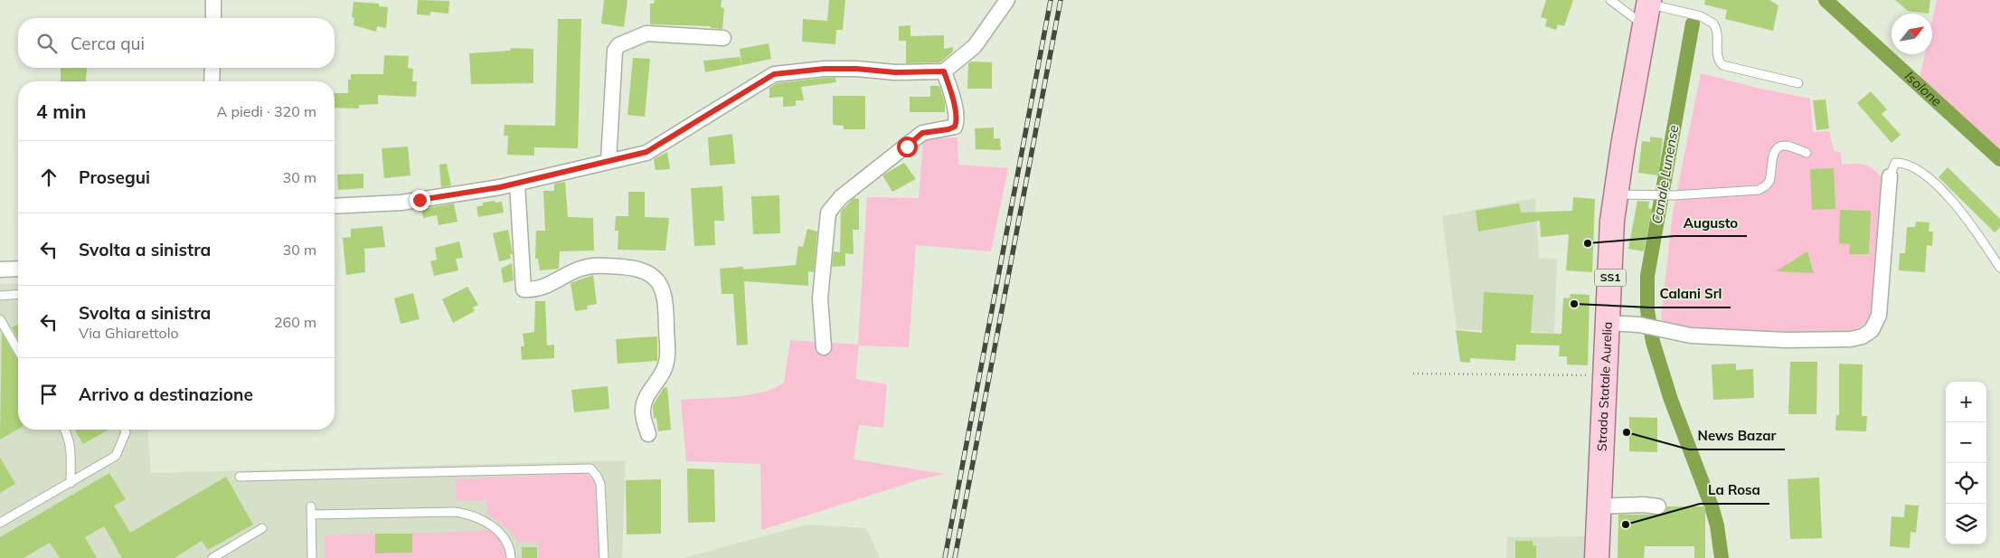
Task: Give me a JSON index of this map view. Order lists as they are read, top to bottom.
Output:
{
  "streets": {
    "main road": ["SS1", "Strada Statale Aurelia"]
  },
  "water": ["Isolone", "Canale Lunense"],
  "places": [
    "Augusto",
    "Calani Srl",
    "News Bazar",
    "La Rosa"
  ],
  "north": "top right",
  "page": {
    "search": "Cerca qui",
    "heading": ["4 min", "A piedi · 320 m"],
    "list": [
      ["Prosegui", "30 m"],
      ["Svolta a sinistra", "30 m"],
      ["Svolta a sinistra", "Via Ghiarettolo", "260 m"],
      "Arrivo a destinazione"
    ],
    "map_buttons": ["+", "−"]
  }
}
